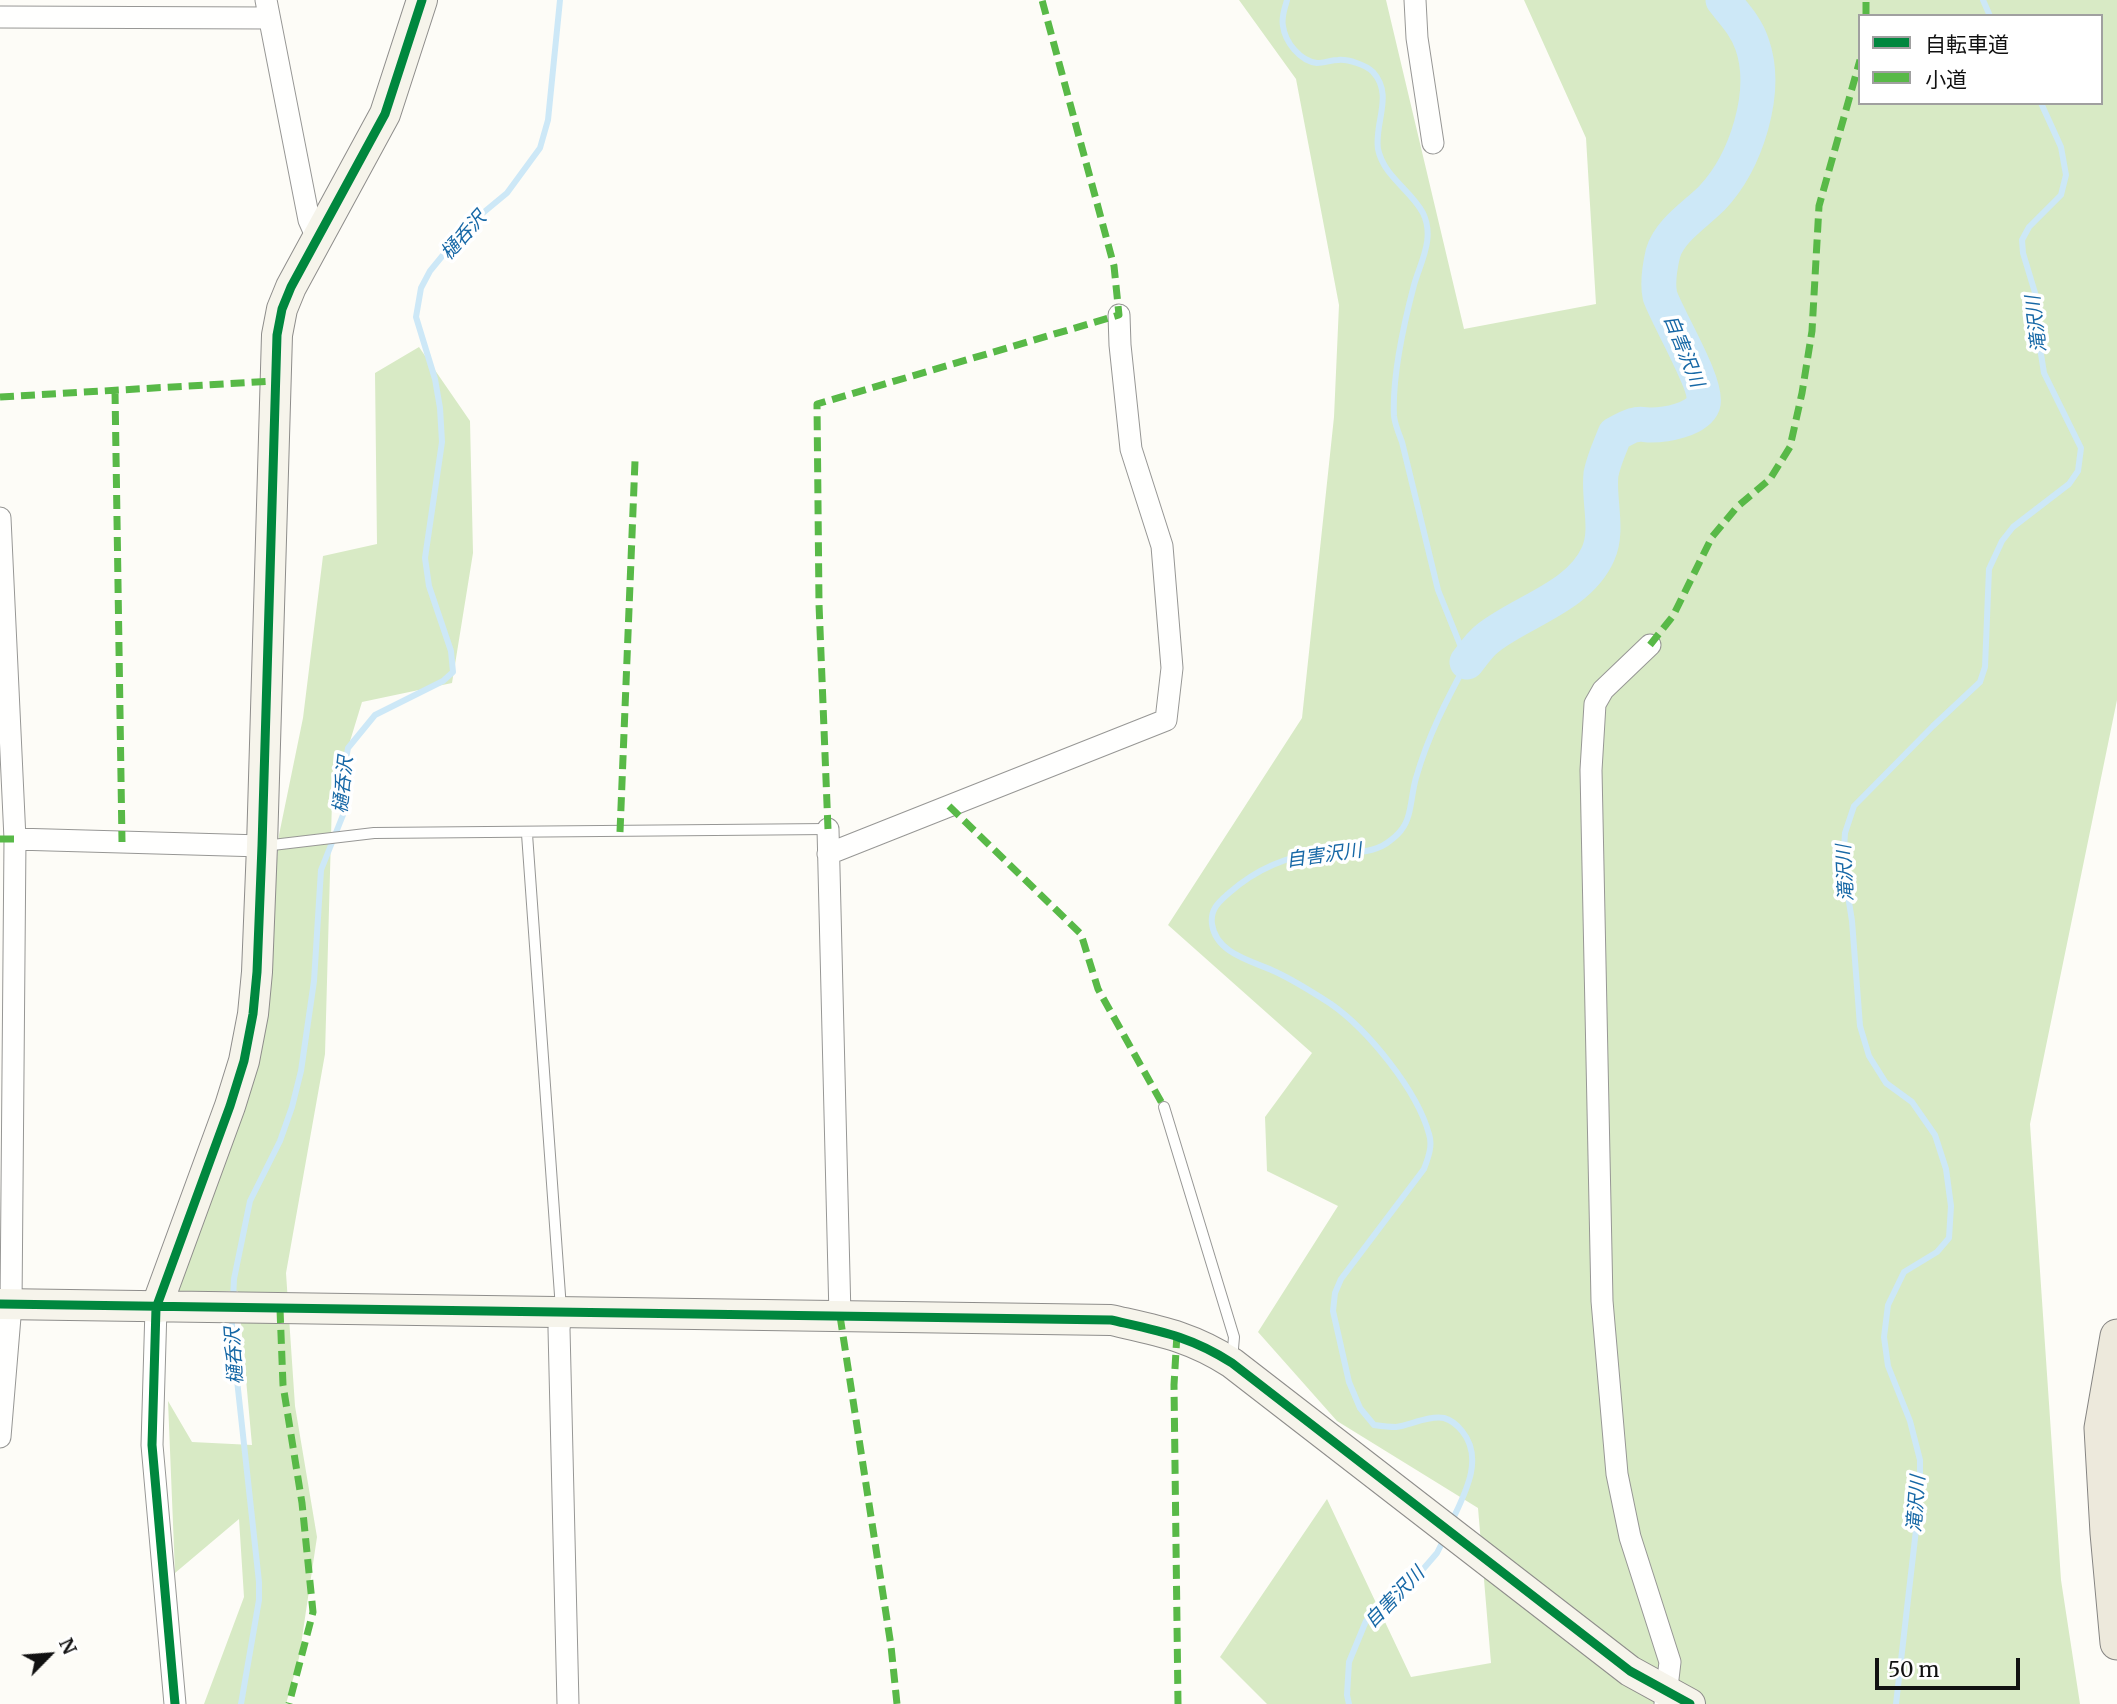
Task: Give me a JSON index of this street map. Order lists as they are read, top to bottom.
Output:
{
  "water": ["樋呑沢", "滝沢川", "自害沢川"],
  "legend": ["自転車道", "小道"],
  "scale_bar": "50 m",
  "north": "top right"
}
